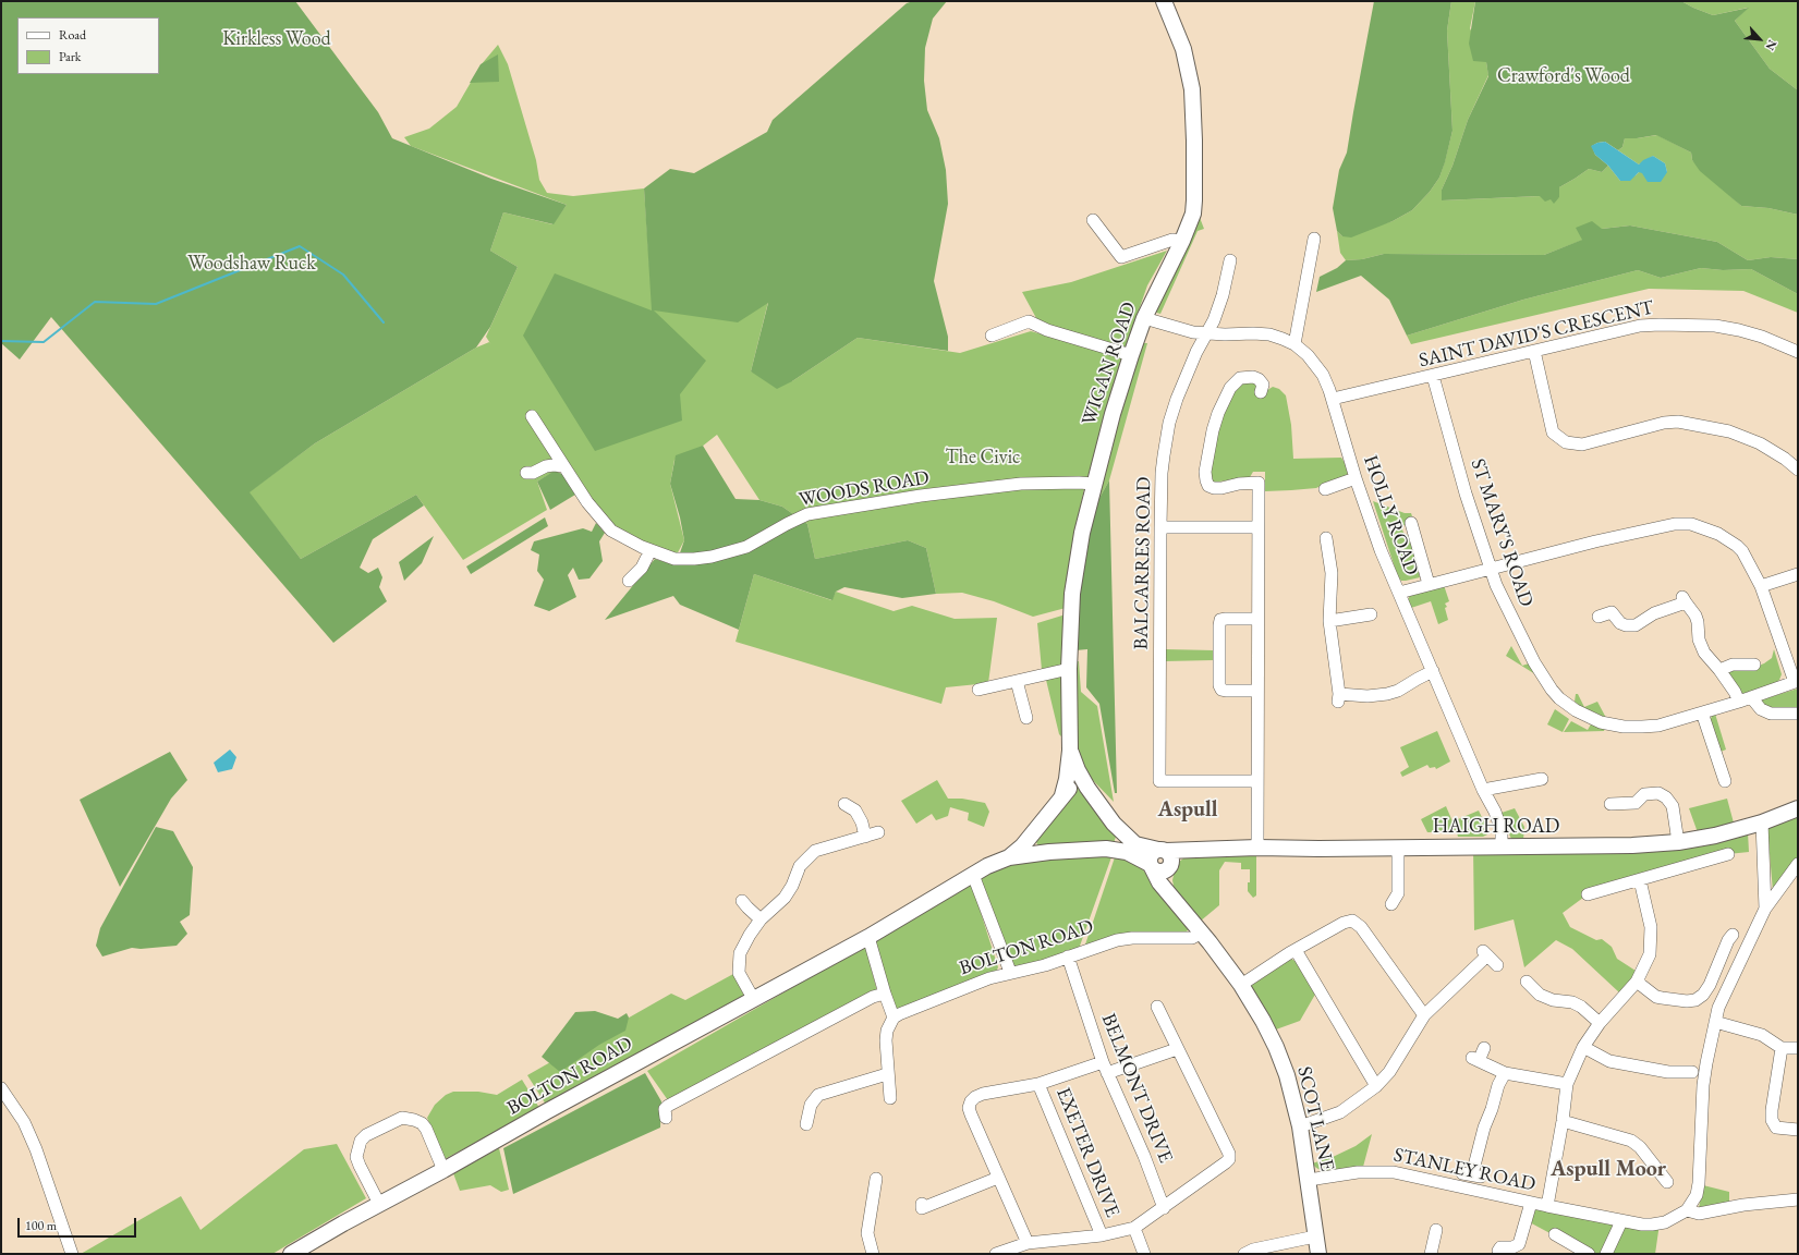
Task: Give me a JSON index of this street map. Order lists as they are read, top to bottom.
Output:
{
  "streets": {
    "main road": [
      "WIGAN ROAD",
      "HAIGH ROAD",
      "BOLTON ROAD",
      "SCOT LANE"
    ],
    "street": [
      "SAINT DAVID'S CRESCENT",
      "WOODS ROAD",
      "HOLLY ROAD",
      "ST MARY'S ROAD",
      "BALCARRES ROAD",
      "BELMONT DRIVE",
      "EXETER DRIVE",
      "STANLEY ROAD"
    ]
  },
  "crossings": [
    ["SAINT DAVID'S CRESCENT", "HOLLY ROAD"],
    ["SAINT DAVID'S CRESCENT", "ST MARY'S ROAD"],
    ["WIGAN ROAD", "WOODS ROAD"],
    ["WIGAN ROAD", "HOLLY ROAD"],
    ["WIGAN ROAD", "HAIGH ROAD"],
    ["WIGAN ROAD", "BOLTON ROAD"],
    ["HOLLY ROAD", "BALCARRES ROAD"],
    ["HOLLY ROAD", "HAIGH ROAD"],
    ["BOLTON ROAD", "BELMONT DRIVE"],
    ["BOLTON ROAD", "SCOT LANE"],
    ["SCOT LANE", "STANLEY ROAD"]
  ],
  "districts": ["Aspull", "Aspull Moor"],
  "parks": [
    "Kirkless Wood",
    "Crawford's Wood",
    "Woodshaw Ruck",
    "The Civic"
  ],
  "legend": ["Road", "Park"],
  "scale_bar": "100 m",
  "north": "bottom right"
}
